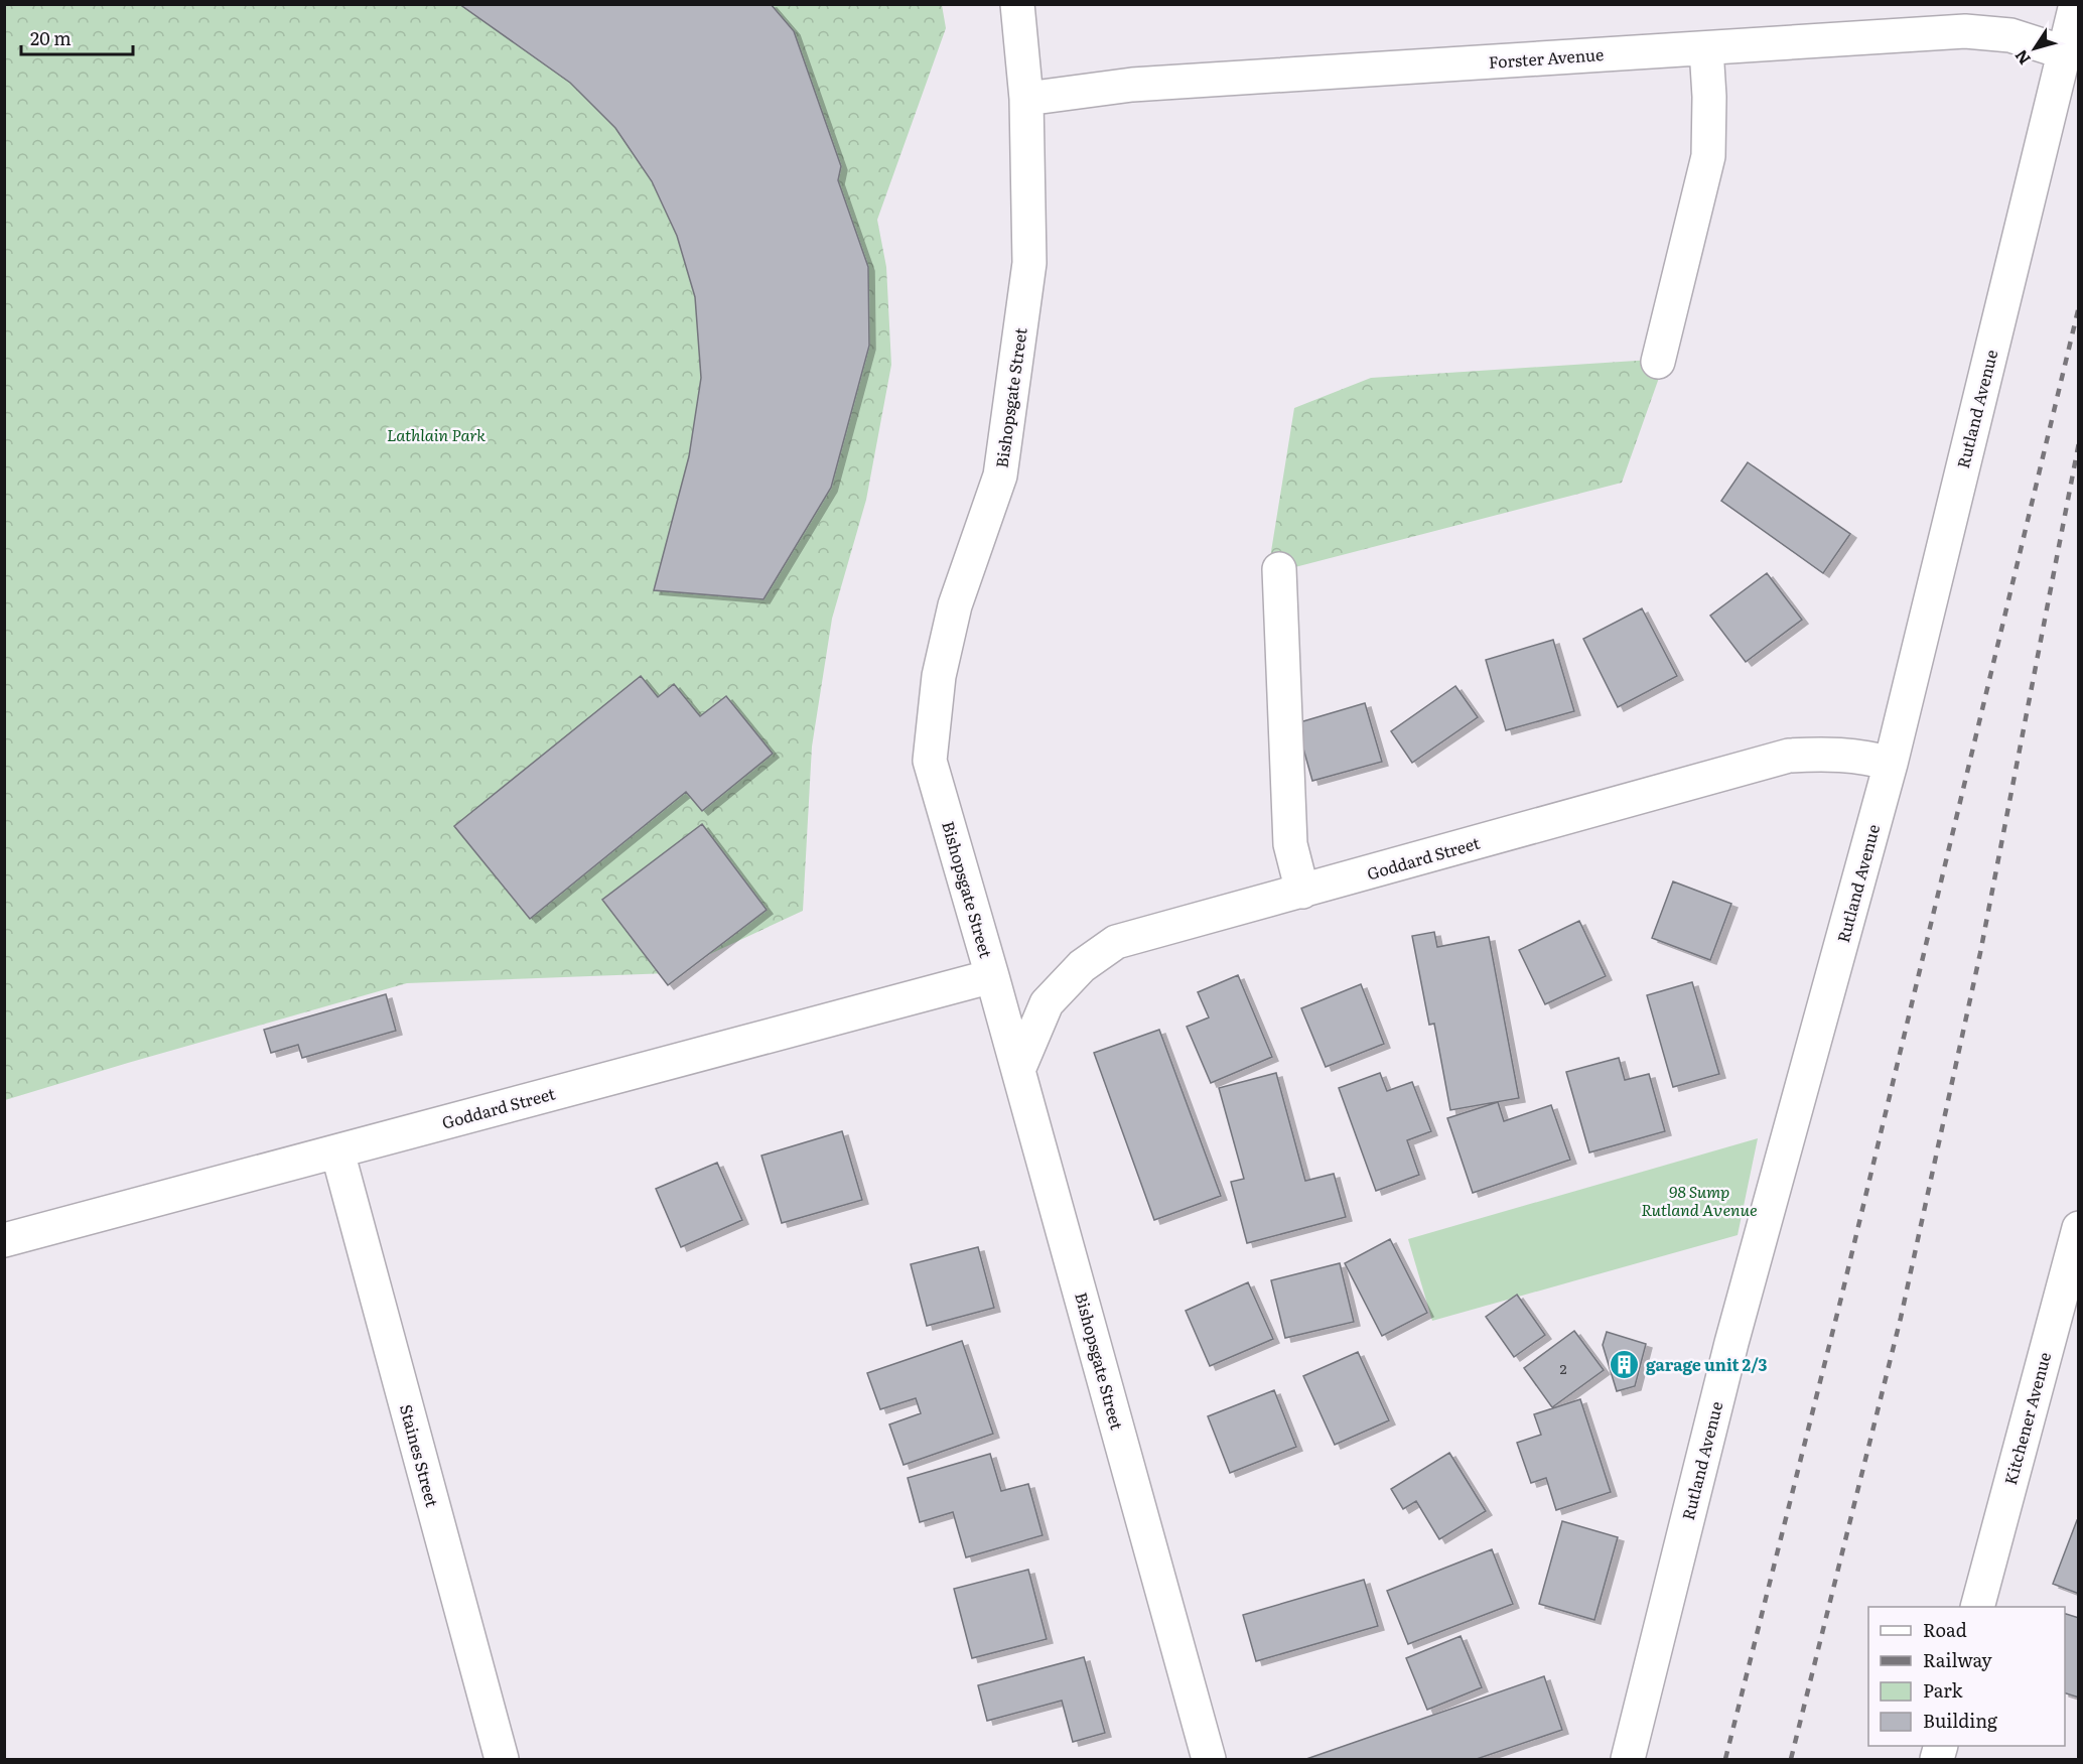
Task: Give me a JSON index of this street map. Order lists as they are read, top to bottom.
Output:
{
  "streets": {
    "street": [
      "Forster Avenue",
      "Bishopsgate Street",
      "Rutland Avenue",
      "Goddard Street",
      "Kitchener Avenue",
      "Staines Street"
    ]
  },
  "crossings": [
    ["Forster Avenue", "Bishopsgate Street"],
    ["Forster Avenue", "Rutland Avenue"],
    ["Bishopsgate Street", "Goddard Street"],
    ["Rutland Avenue", "Goddard Street"],
    ["Goddard Street", "Staines Street"]
  ],
  "parks": ["Lathlain Park", "98 Sump Rutland Avenue"],
  "places": {
    "building": ["garage unit 2/3"]
  },
  "house_numbers": ["2"],
  "legend": [
    "Road",
    "Railway",
    "Park",
    "Building"
  ],
  "scale_bar": "20 m",
  "north": "bottom left"
}
